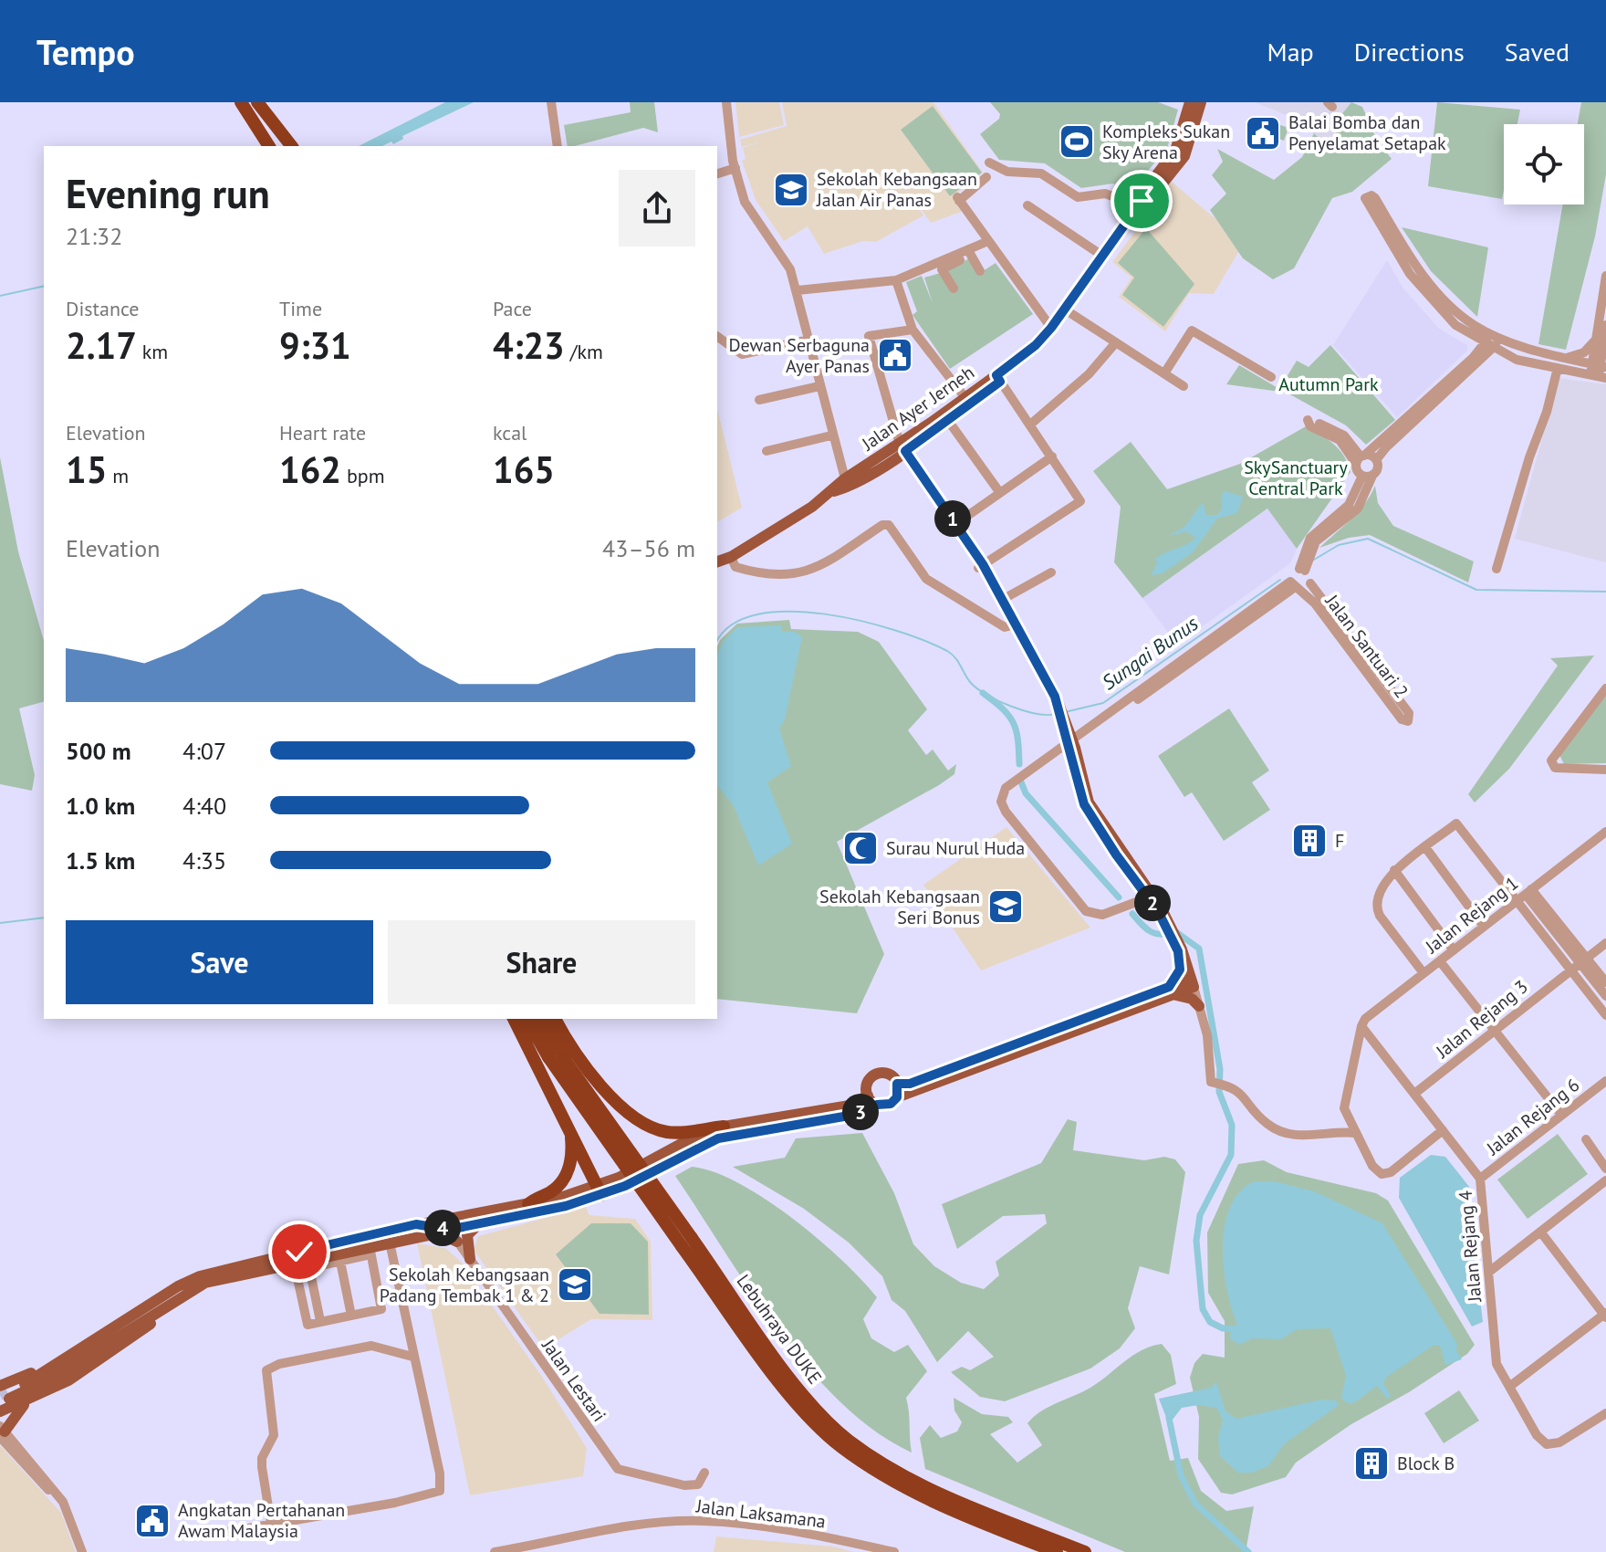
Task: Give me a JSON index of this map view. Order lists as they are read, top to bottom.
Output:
{
  "streets": {
    "highway": ["Lebuhraya DUKE"],
    "main road": ["Jalan Ayer Jerneh"],
    "street": [
      "Jalan Santuari 2",
      "Jalan Rejang 1",
      "Jalan Rejang 3",
      "Jalan Rejang 6",
      "Jalan Rejang 4",
      "Jalan Lestari",
      "Jalan Laksamana"
    ]
  },
  "crossings": [
    ["Jalan Rejang 1", "Jalan Rejang 4"],
    ["Jalan Rejang 3", "Jalan Rejang 4"],
    ["Jalan Rejang 6", "Jalan Rejang 4"]
  ],
  "water": ["Sungai Bunus"],
  "parks": ["Autumn Park", "SkySanctuary Central Park"],
  "places": {
    "public building": ["Balai Bomba dan Penyelamat Setapak", "Dewan Serbaguna Ayer Panas", "Angkatan Pertahanan Awam Malaysia"],
    "sports": ["Kompleks Sukan Sky Arena"],
    "school or university": ["Sekolah Kebangsaan Jalan Air Panas", "Sekolah Kebangsaan Seri Bonus", "Sekolah Kebangsaan Padang Tembak 1 & 2"],
    "building": ["F", "Block B"],
    "mosque": ["Surau Nurul Huda"]
  },
  "page": {
    "header": "Tempo",
    "nav": ["Map", "Directions", "Saved"],
    "heading": ["Evening run", "21:32"],
    "stats": [
      ["Distance", "2.17 km"],
      ["Time", "9:31"],
      ["Pace", "4:23 /km"],
      ["Elevation", "15 m"],
      ["Heart rate", "162 bpm"],
      ["kcal", "165"]
    ],
    "pins": [
      "1",
      "2",
      "3",
      "4"
    ],
    "chart": ["Elevation", "43–56 m"],
    "list": [
      {
        "name": "500 m",
        "note": "4:07"
      },
      {
        "name": "1.0 km",
        "note": "4:40"
      },
      {
        "name": "1.5 km",
        "note": "4:35"
      }
    ],
    "buttons": ["Save", "Share"]
  }
}
